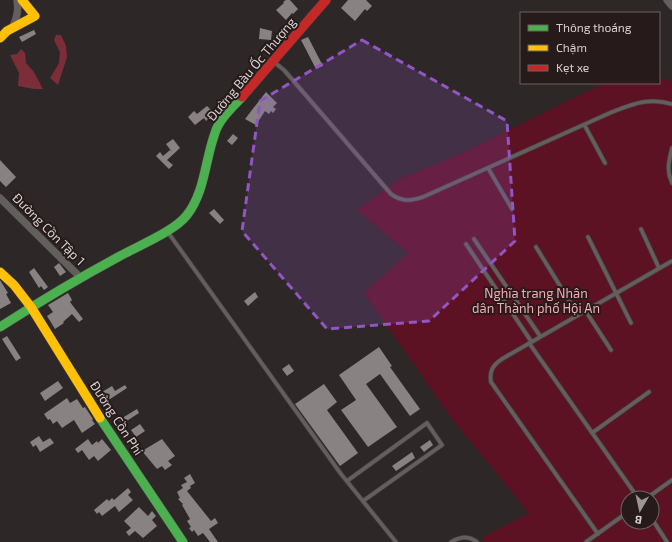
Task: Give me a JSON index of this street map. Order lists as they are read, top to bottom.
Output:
{
  "streets": {
    "street": ["Đường Bàu Ốc Thượng", "Đường Cồn Tập 1", "Đường Cồn Phi"]
  },
  "crossings": [
    ["Đường Bàu Ốc Thượng", "Đường Cồn Tập 1"],
    ["Đường Bàu Ốc Thượng", "Đường Cồn Phi"]
  ],
  "parks": ["Nghĩa trang Nhân dân Thành phố Hội An"],
  "legend": ["Thông thoáng", "Chậm", "Kẹt xe"],
  "north": "bottom"
}
